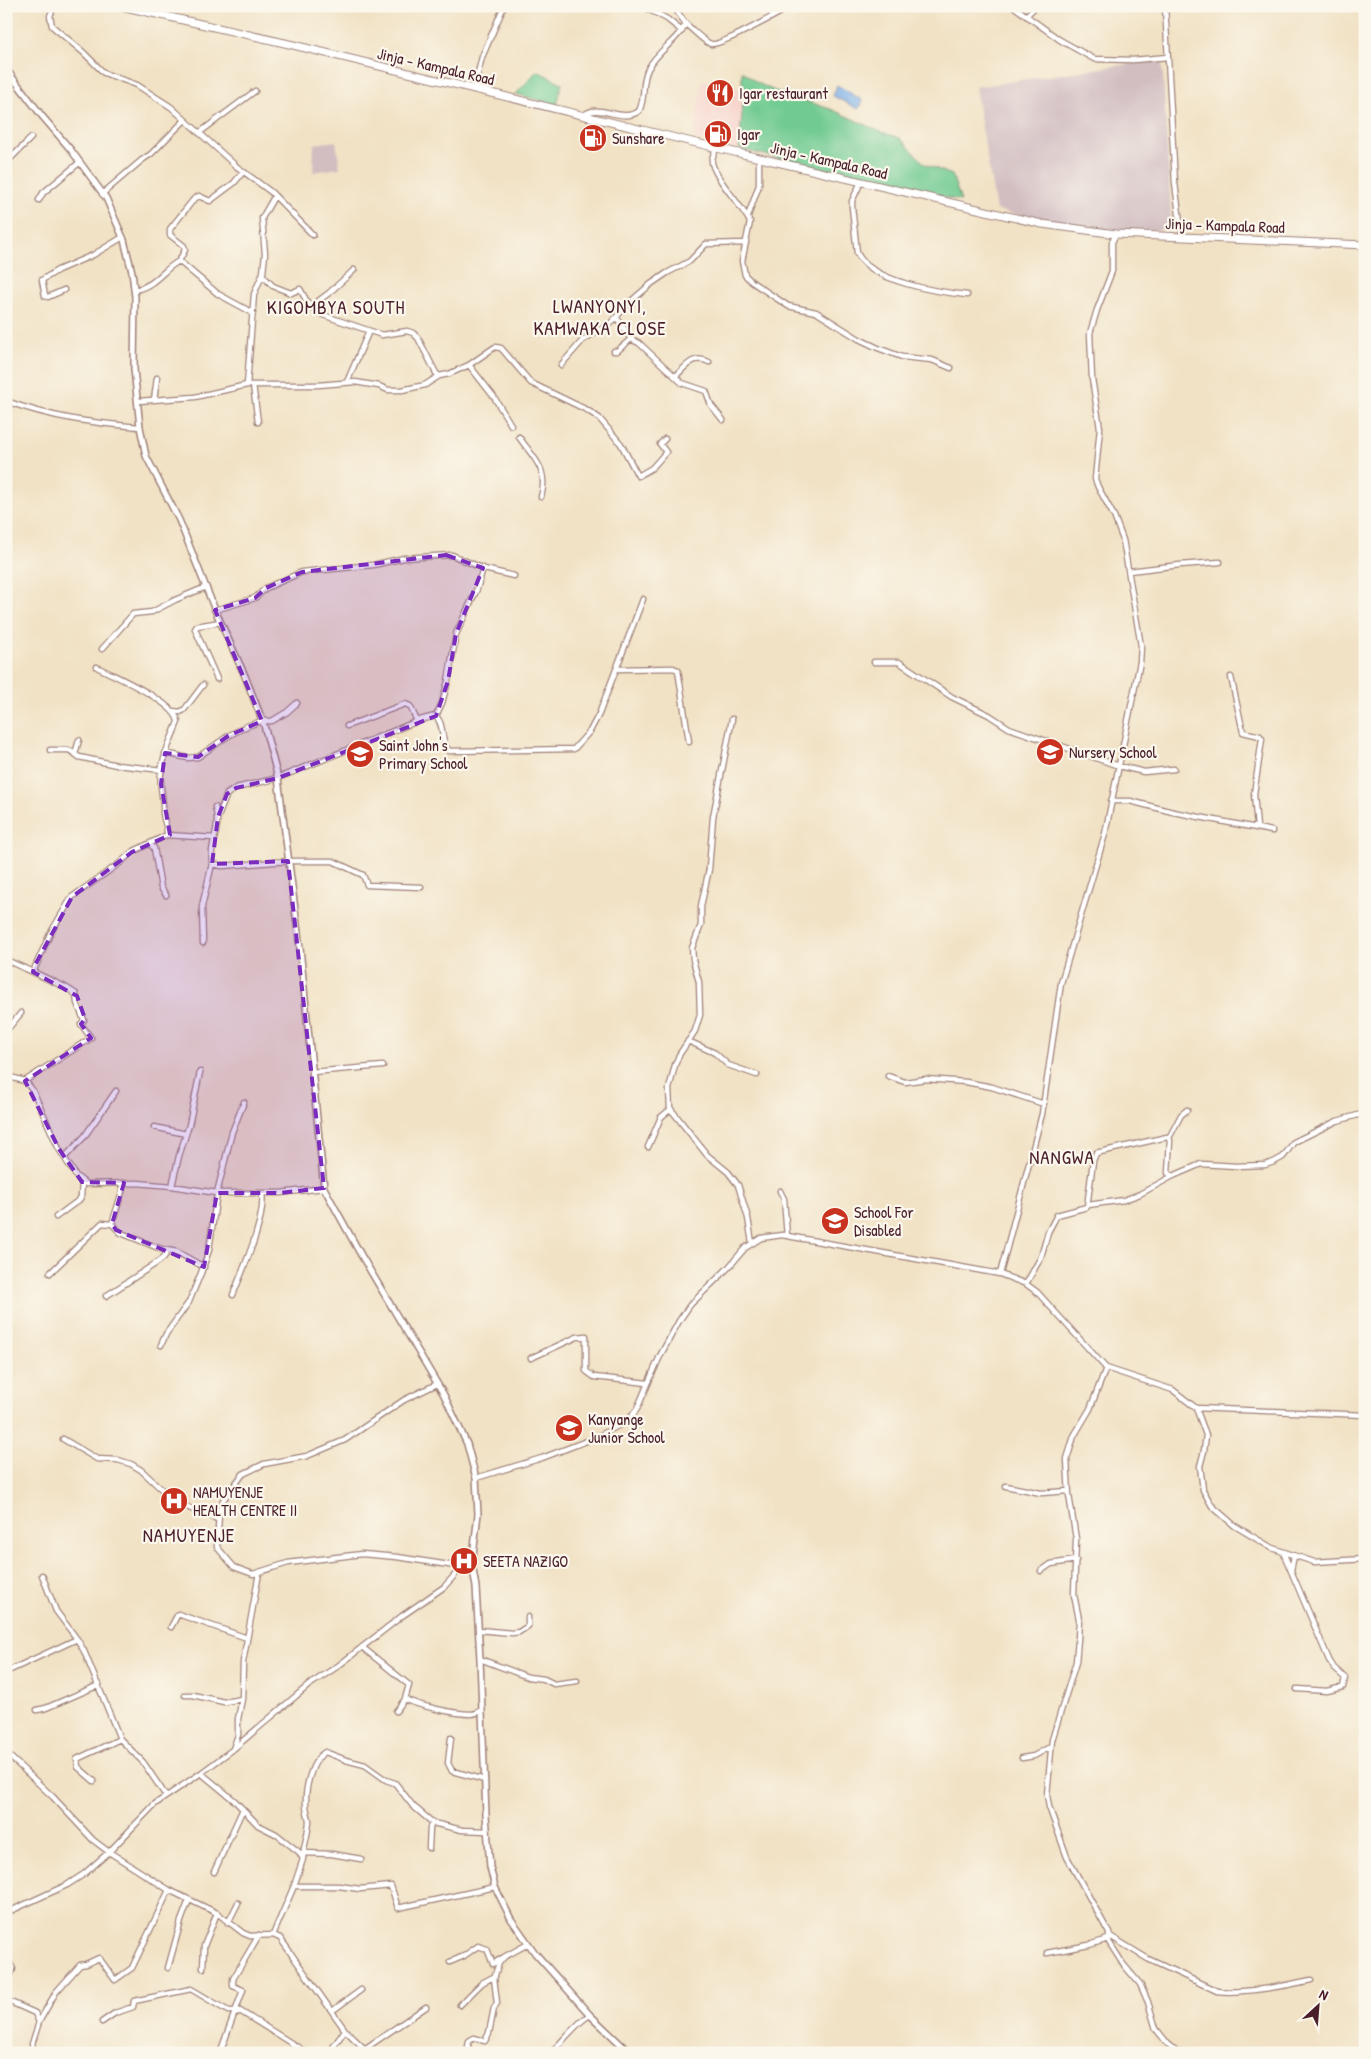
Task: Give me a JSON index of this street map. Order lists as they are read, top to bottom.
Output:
{
  "streets": {
    "highway": ["Jinja - Kampala Road"]
  },
  "districts": [
    "LWANYONYI, KAMWAKA CLOSE",
    "KIGOMBYA SOUTH",
    "NANGWA",
    "NAMUYENJE"
  ],
  "places": {
    "restaurant": ["Igar restaurant"],
    "fuel station": ["Igar", "Sunshare"],
    "school or university": [
      "Nursery School",
      "Saint John's Primary School",
      "School For Disabled",
      "Kanyange Junior School"
    ],
    "hospital": ["NAMUYENJE HEALTH CENTRE II", "SEETA NAZIGO"]
  },
  "north": "top right"
}
